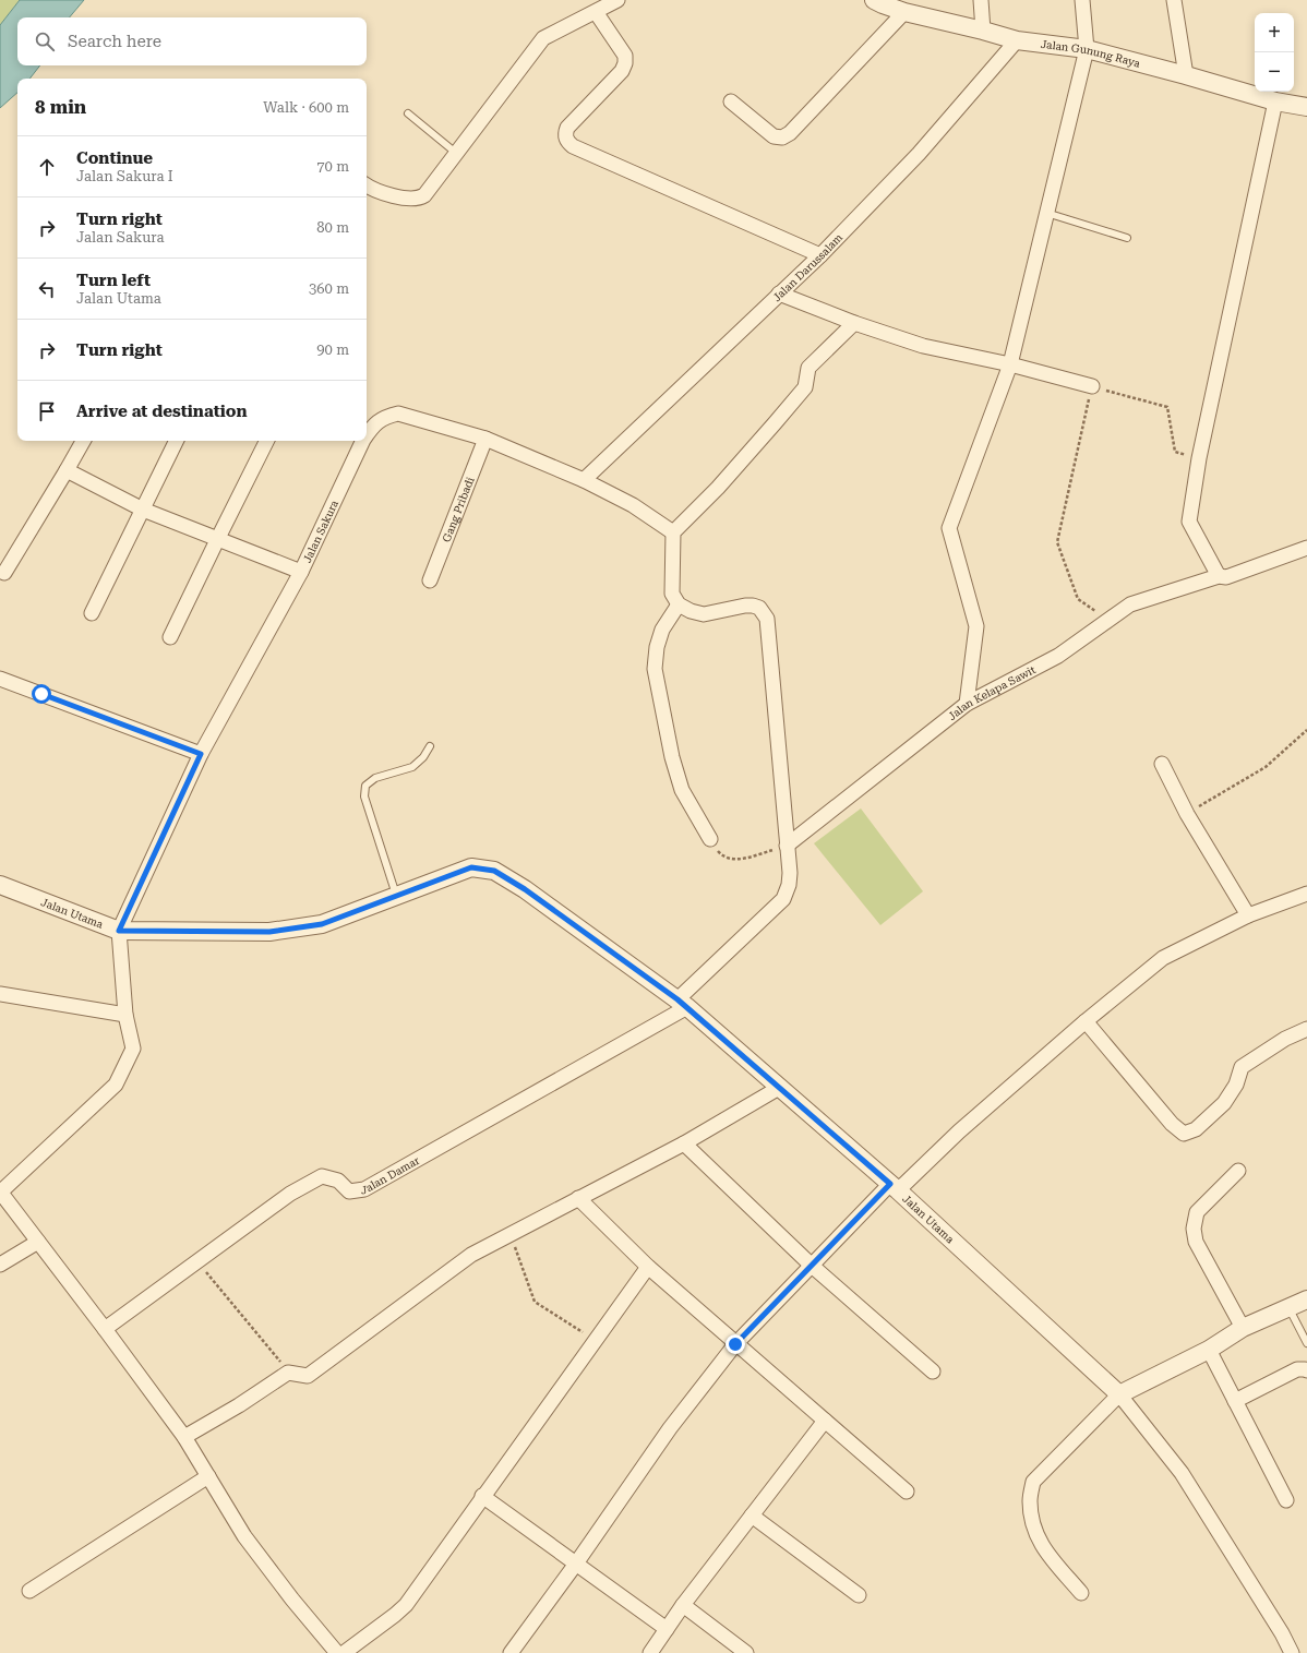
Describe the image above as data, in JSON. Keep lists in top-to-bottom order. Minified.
{"streets":{"street":["Jalan Gunung Raya","Jalan Darussalam","Gang Pribadi","Jalan Sakura","Jalan Kelapa Sawit","Jalan Utama","Jalan Damar"]},"crossings":[["Jalan Gunung Raya","Jalan Darussalam"],["Jalan Darussalam","Jalan Sakura"],["Gang Pribadi","Jalan Sakura"],["Jalan Sakura","Jalan Utama"],["Jalan Utama","Jalan Damar"]],"page":{"map_buttons":["+","−"],"search":"Search here","heading":["8 min","Walk · 600 m"],"list":[["Continue","Jalan Sakura I","70 m"],["Turn right","Jalan Sakura","80 m"],["Turn left","Jalan Utama","360 m"],["Turn right","90 m"],"Arrive at destination"]}}
